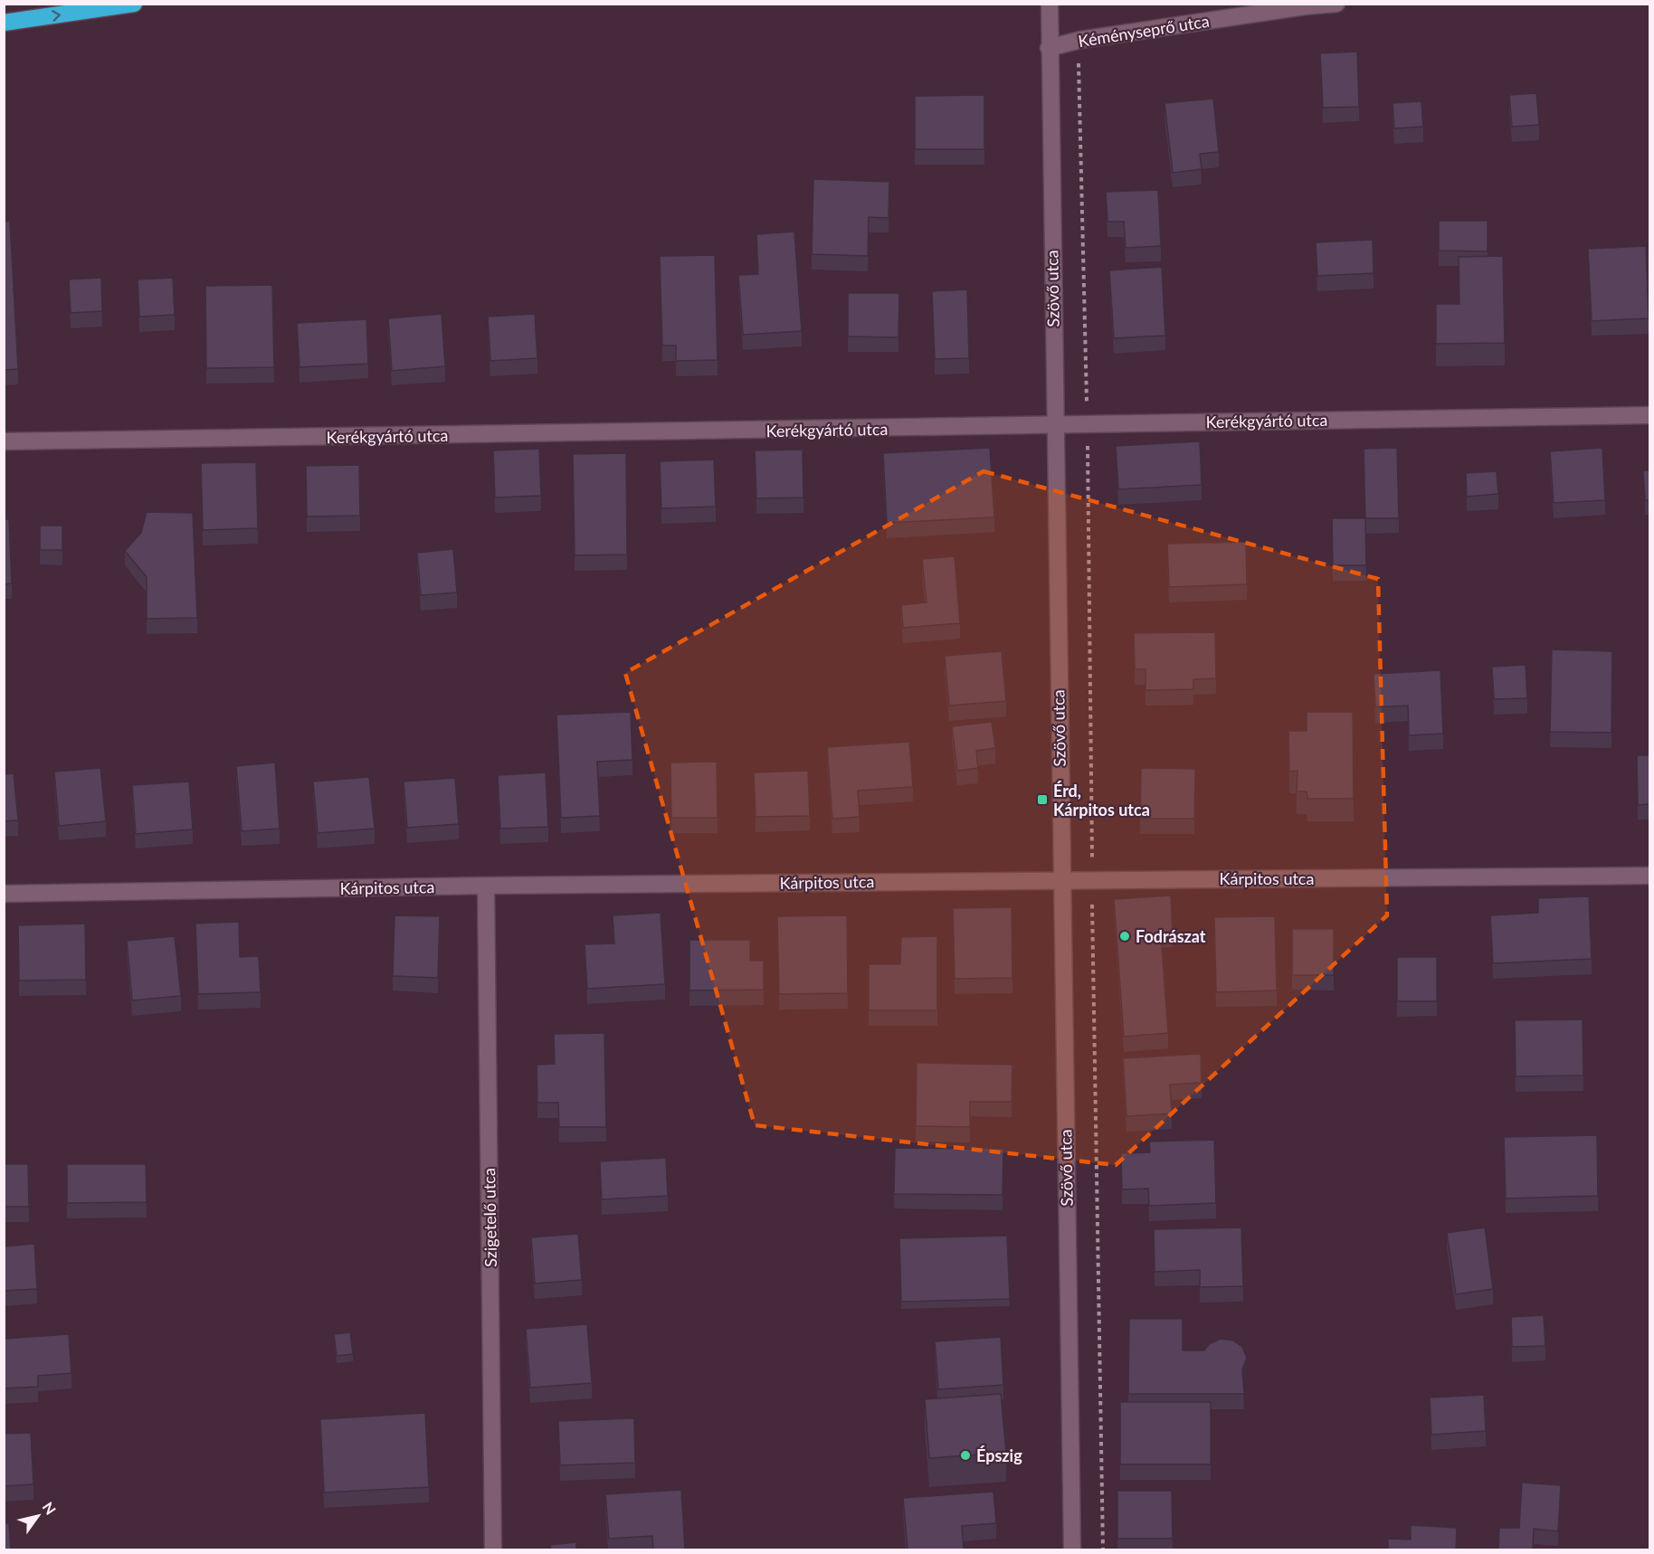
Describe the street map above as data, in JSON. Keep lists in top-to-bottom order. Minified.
{"streets":{"street":["Kéményseprő utca","Szövő utca","Kerékgyártó utca","Kárpitos utca","Szigetelő utca"]},"crossings":[["Kéményseprő utca","Szövő utca"],["Szövő utca","Kerékgyártó utca"],["Szövő utca","Kárpitos utca"],["Kárpitos utca","Szigetelő utca"]],"places":{"transit":["Érd, Kárpitos utca"],"other":["Fodrászat","Épszig"]},"north":"top right"}
